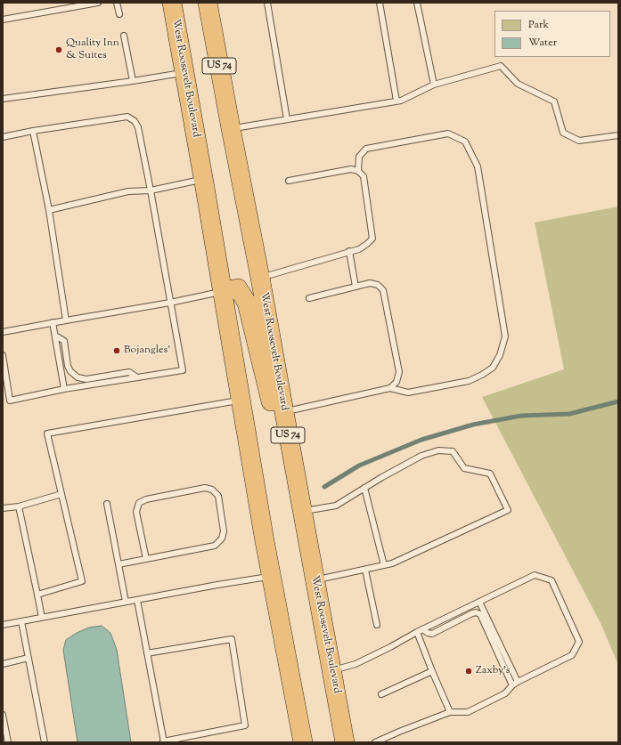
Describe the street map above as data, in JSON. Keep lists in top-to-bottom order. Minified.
{"streets":{"highway":["US 74","West Roosevelt Boulevard"]},"places":["Quality Inn & Suites","Bojangles'","Zaxby's"],"legend":["Park","Water"]}
